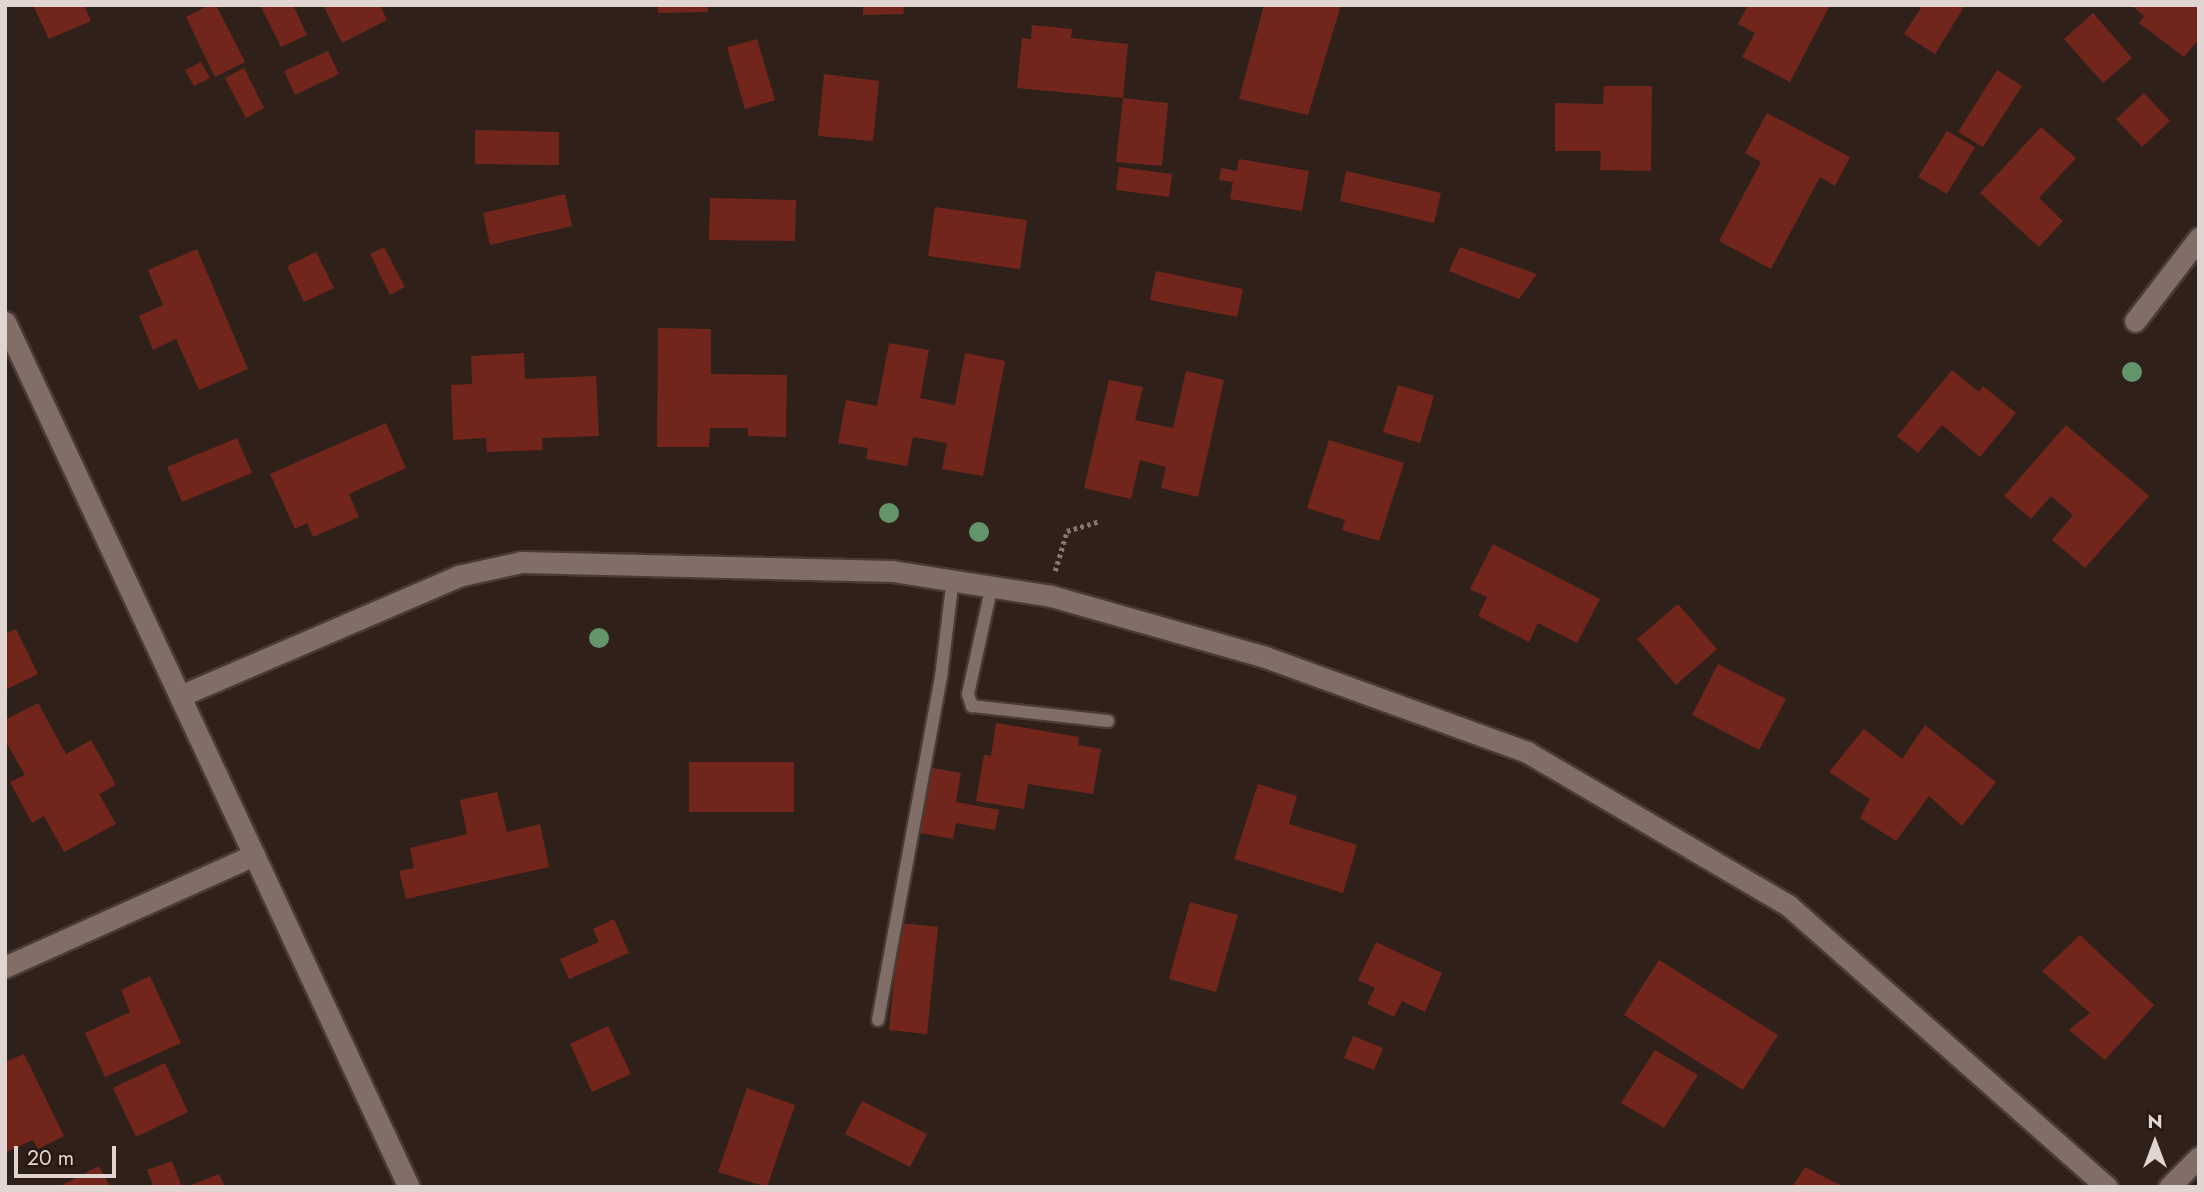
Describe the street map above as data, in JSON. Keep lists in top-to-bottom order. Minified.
{"scale_bar":"20 m","north":"top"}
